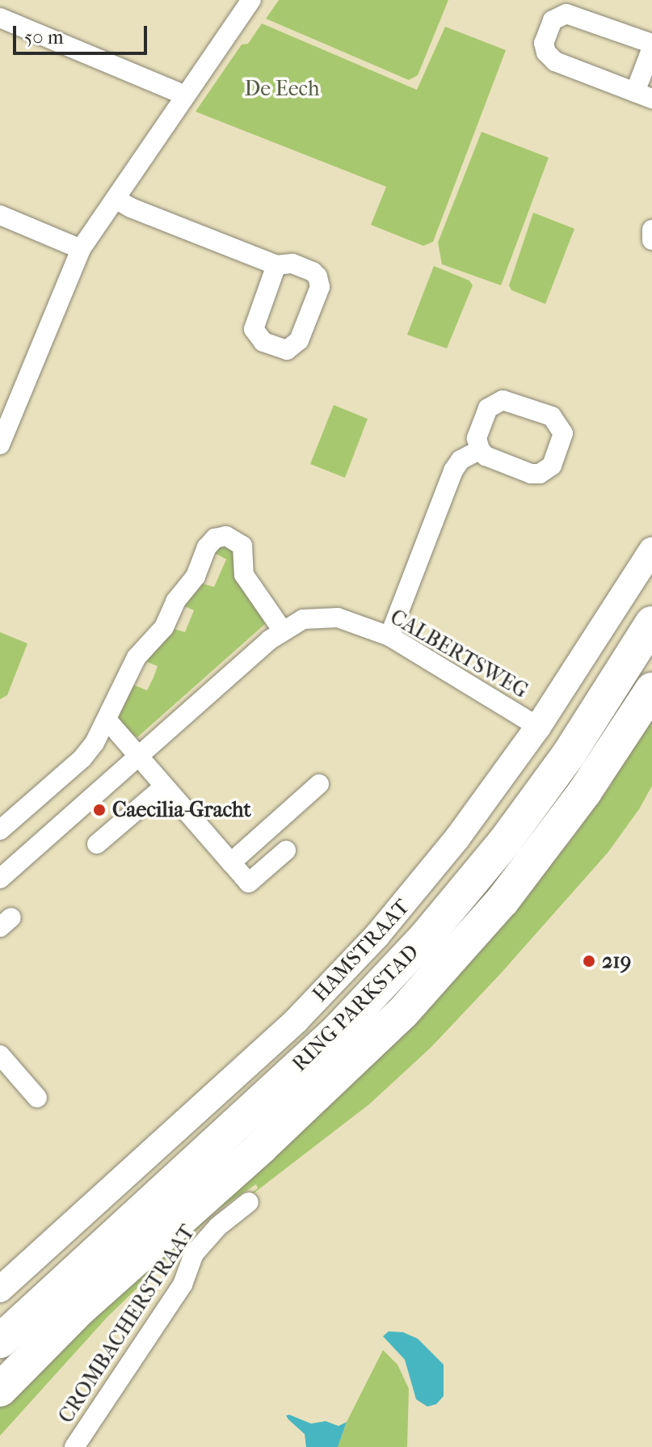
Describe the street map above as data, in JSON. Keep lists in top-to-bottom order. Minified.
{"streets":{"highway":["RING PARKSTAD"],"street":["CALBERTSWEG","HAMSTRAAT","CROMBACHERSTRAAT"]},"crossings":[["CALBERTSWEG","HAMSTRAAT"]],"parks":["De Eech"],"places":["Caecilia-Gracht","219"],"scale_bar":"50 m"}
